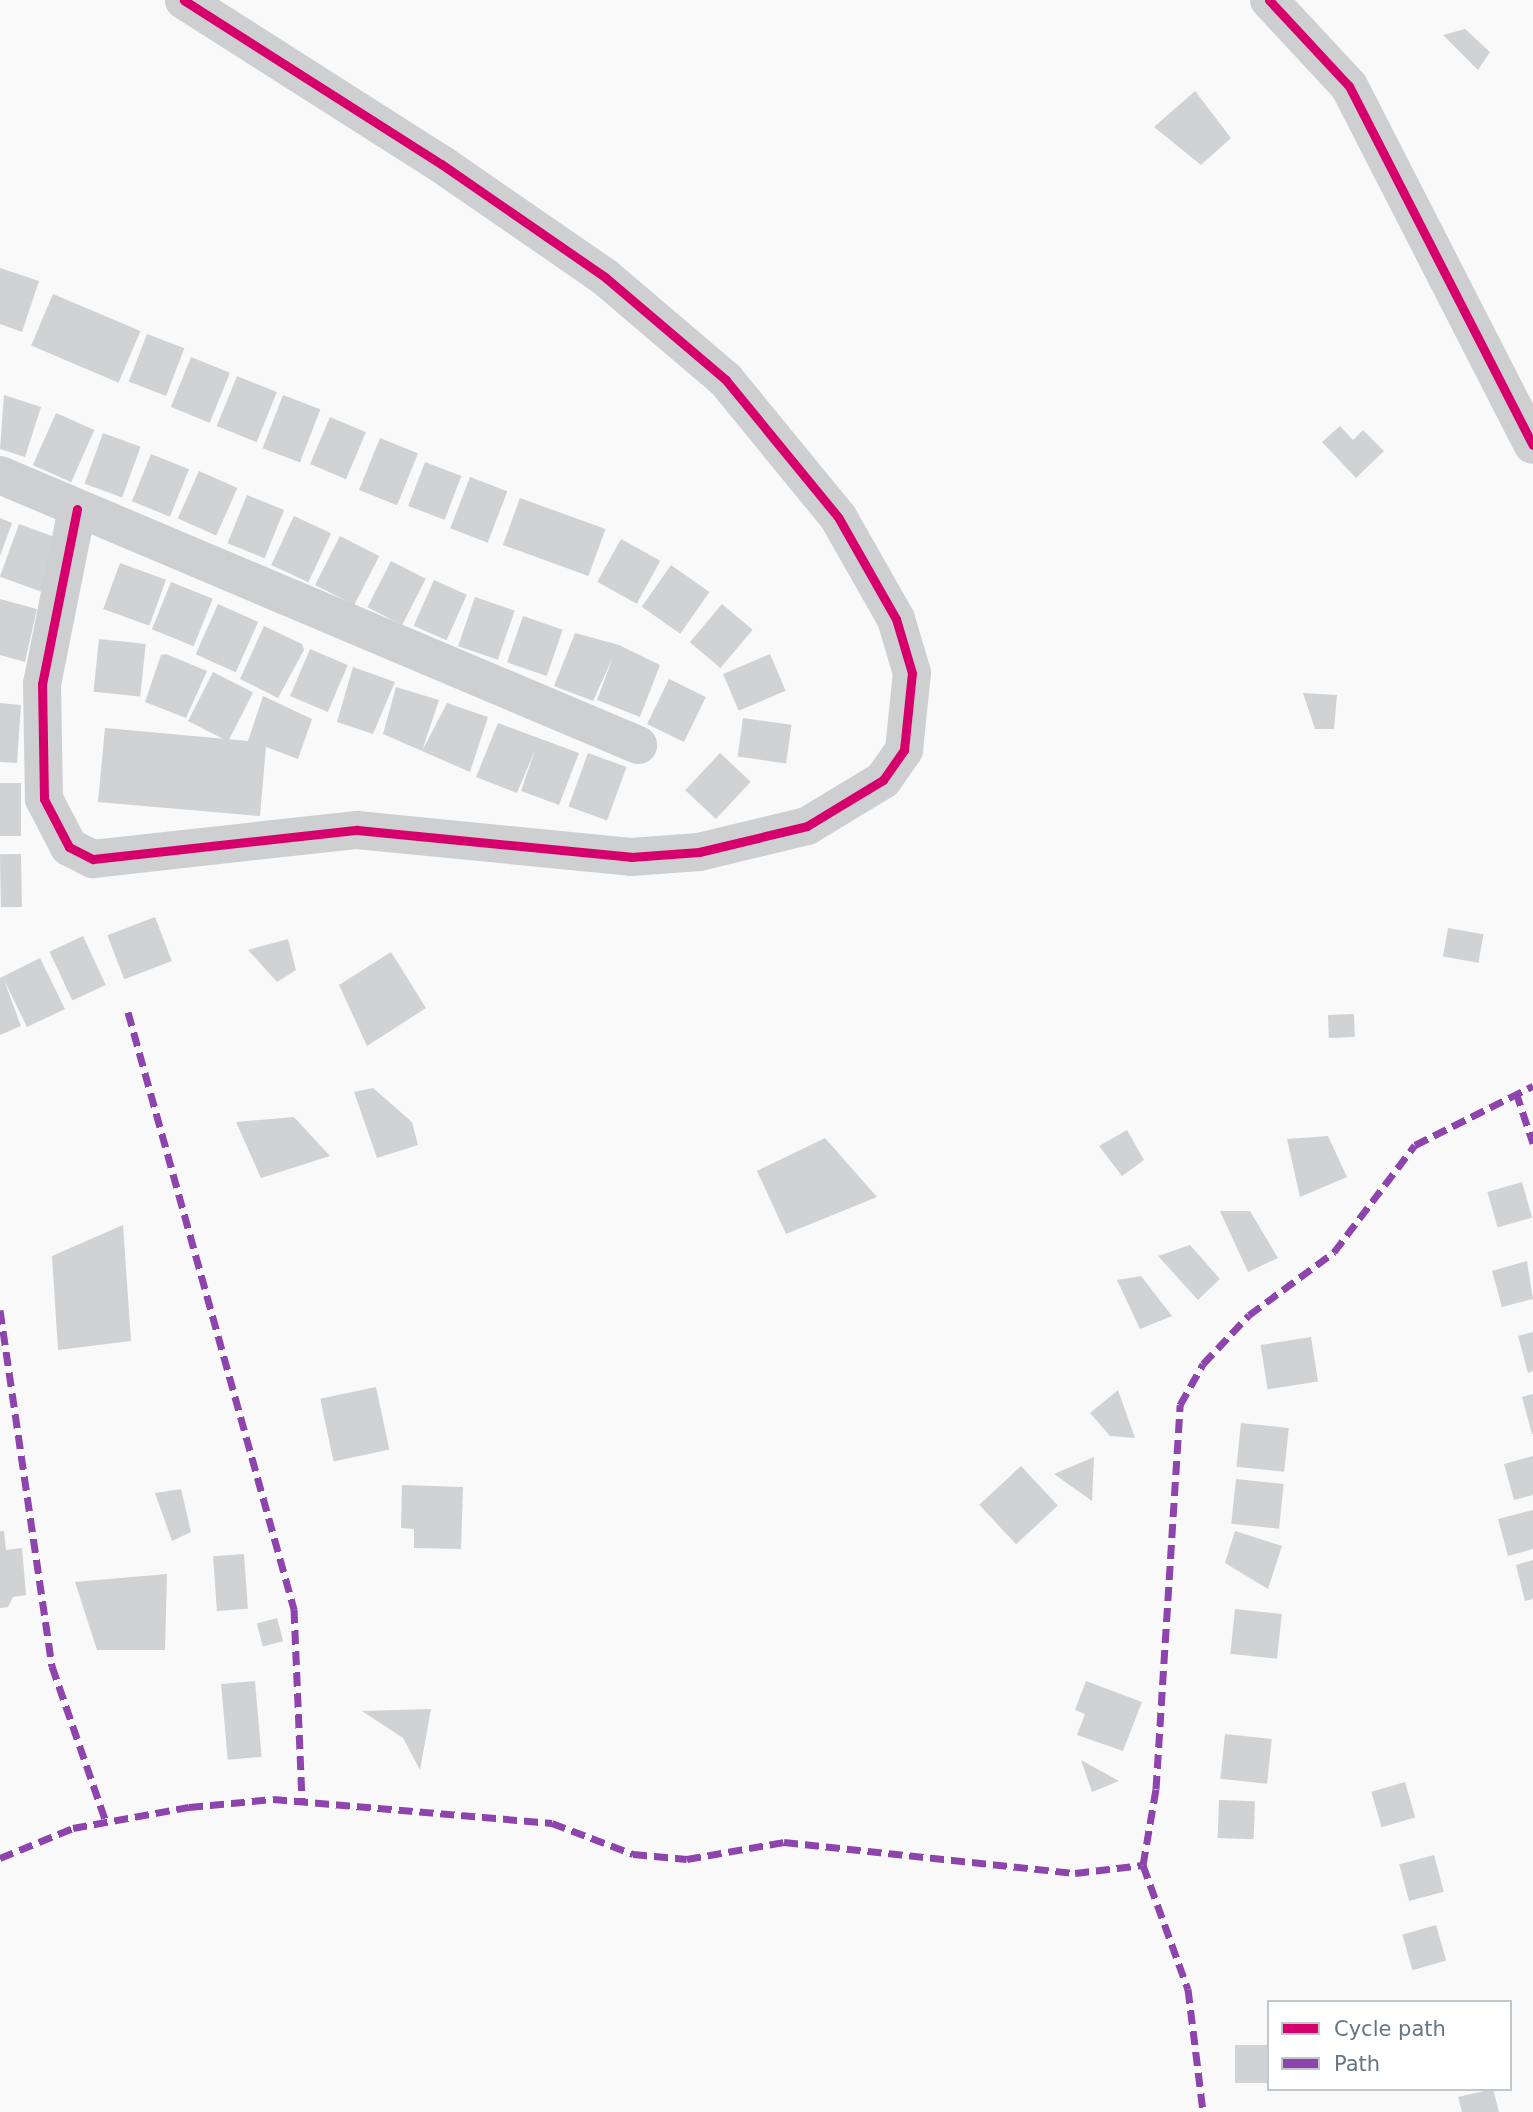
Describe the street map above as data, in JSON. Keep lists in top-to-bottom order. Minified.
{"legend":["Cycle path","Path"]}
